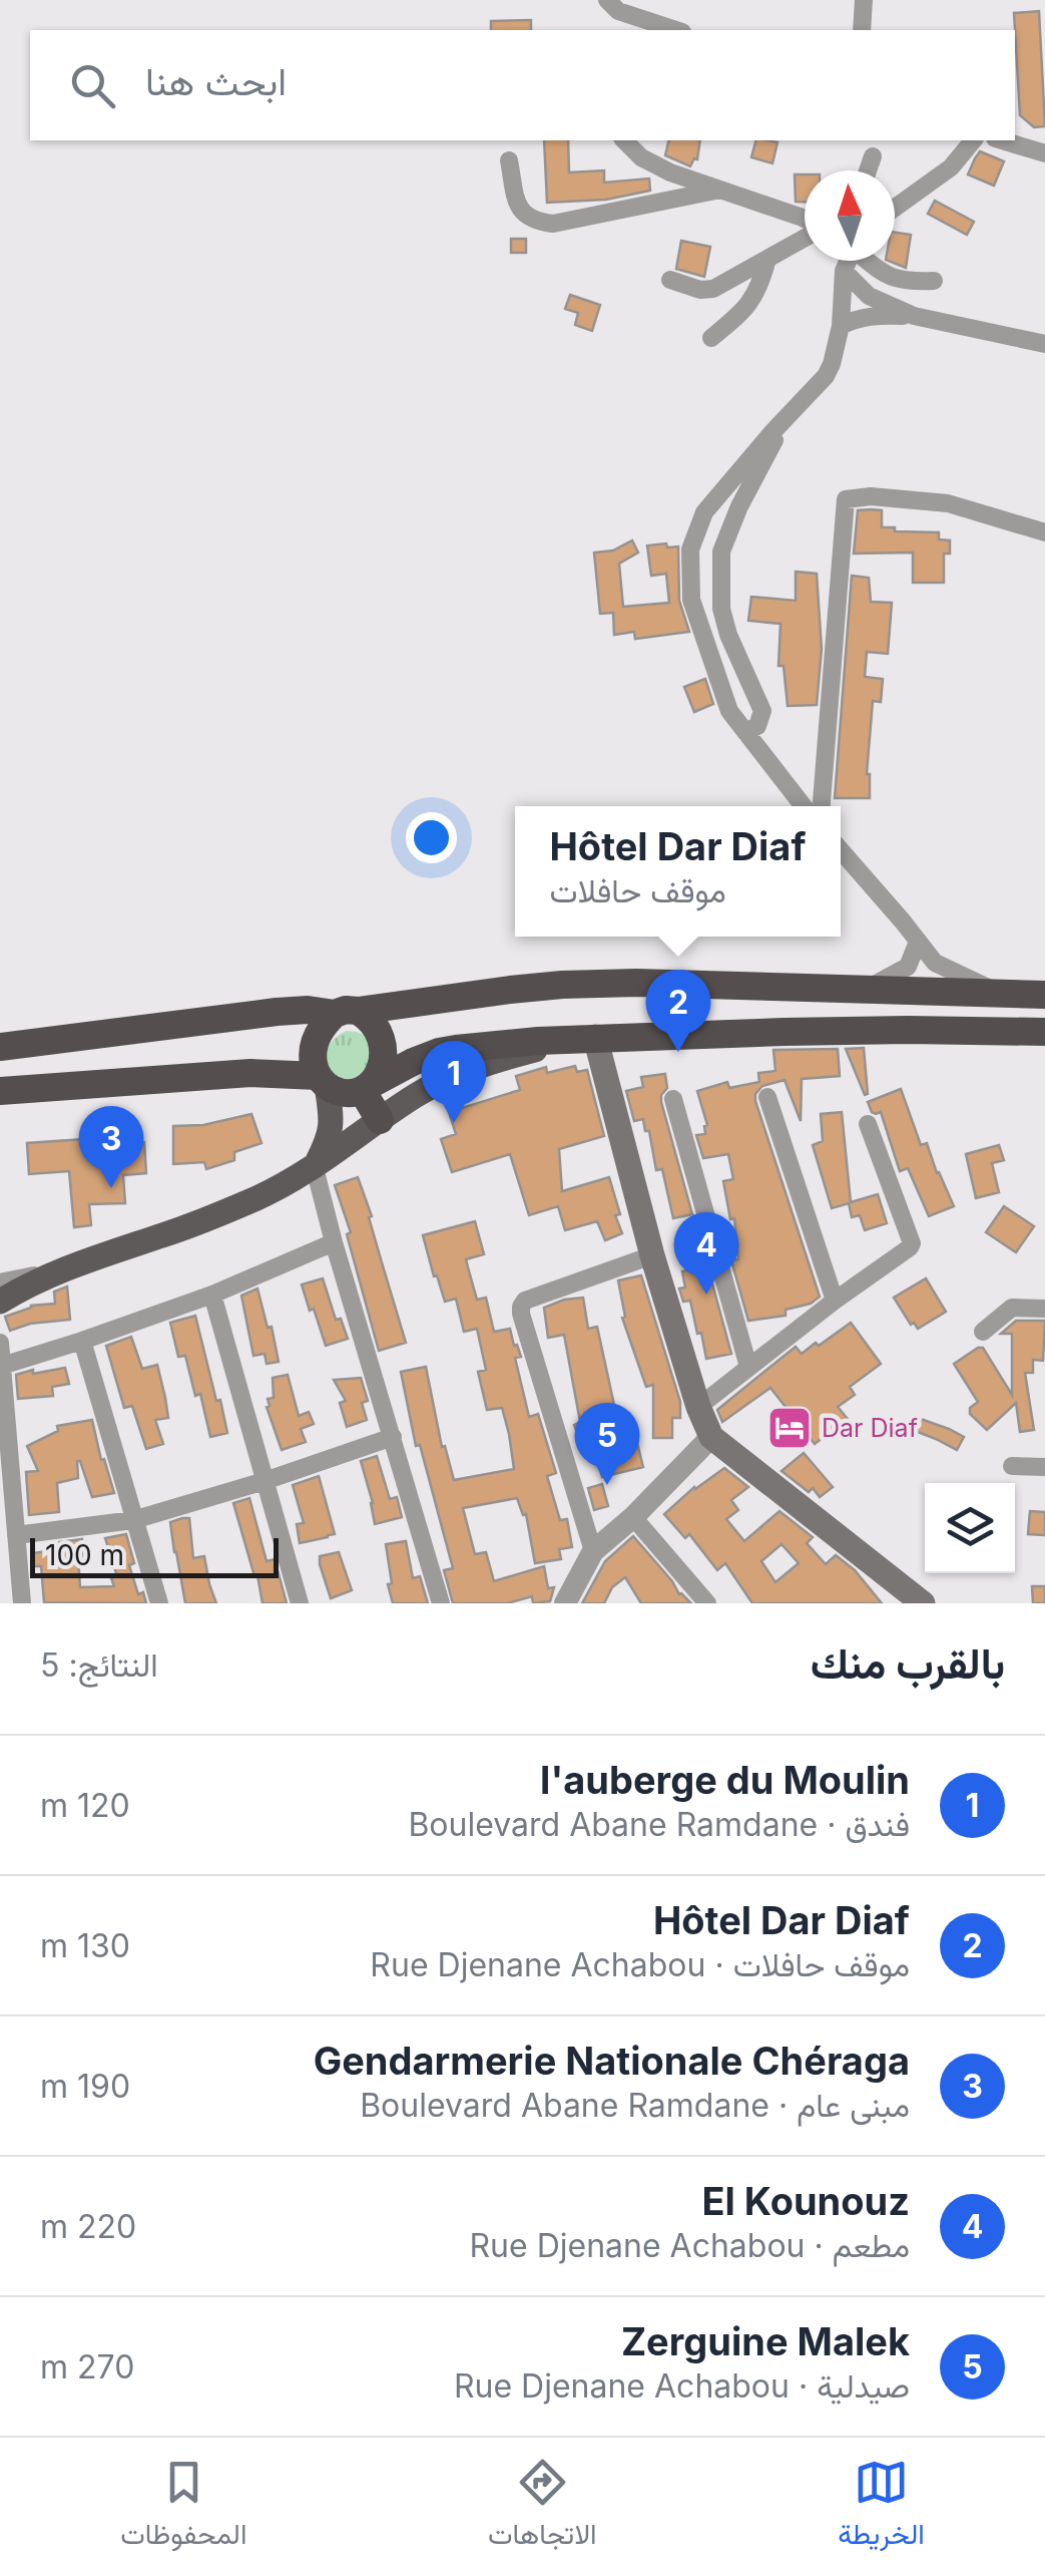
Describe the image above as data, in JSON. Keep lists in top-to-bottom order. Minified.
{"places":{"hotel":["Dar Diaf"]},"scale_bar":"100 m","north":"top","page":{"search":"ابحث هنا","popup":["Hôtel Dar Diaf","موقف حافلات"],"pins":["2","1","3","4","5"],"scale":"100 m","heading":["بالقرب منك","النتائج: 5"],"list":[{"mark":"1","name":"l'auberge du Moulin","note":"فندق · Boulevard Abane Ramdane","value":"120 m"},{"mark":"2","name":"Hôtel Dar Diaf","note":"موقف حافلات · Rue Djenane Achabou","value":"130 m"},{"mark":"3","name":"Gendarmerie Nationale Chéraga","note":"مبنى عام · Boulevard Abane Ramdane","value":"190 m"},{"mark":"4","name":"El Kounouz","note":"مطعم · Rue Djenane Achabou","value":"220 m"},{"mark":"5","name":"Zerguine Malek","note":"صيدلية · Rue Djenane Achabou","value":"270 m"}],"nav":["الخريطة","الاتجاهات","المحفوظات"]}}
